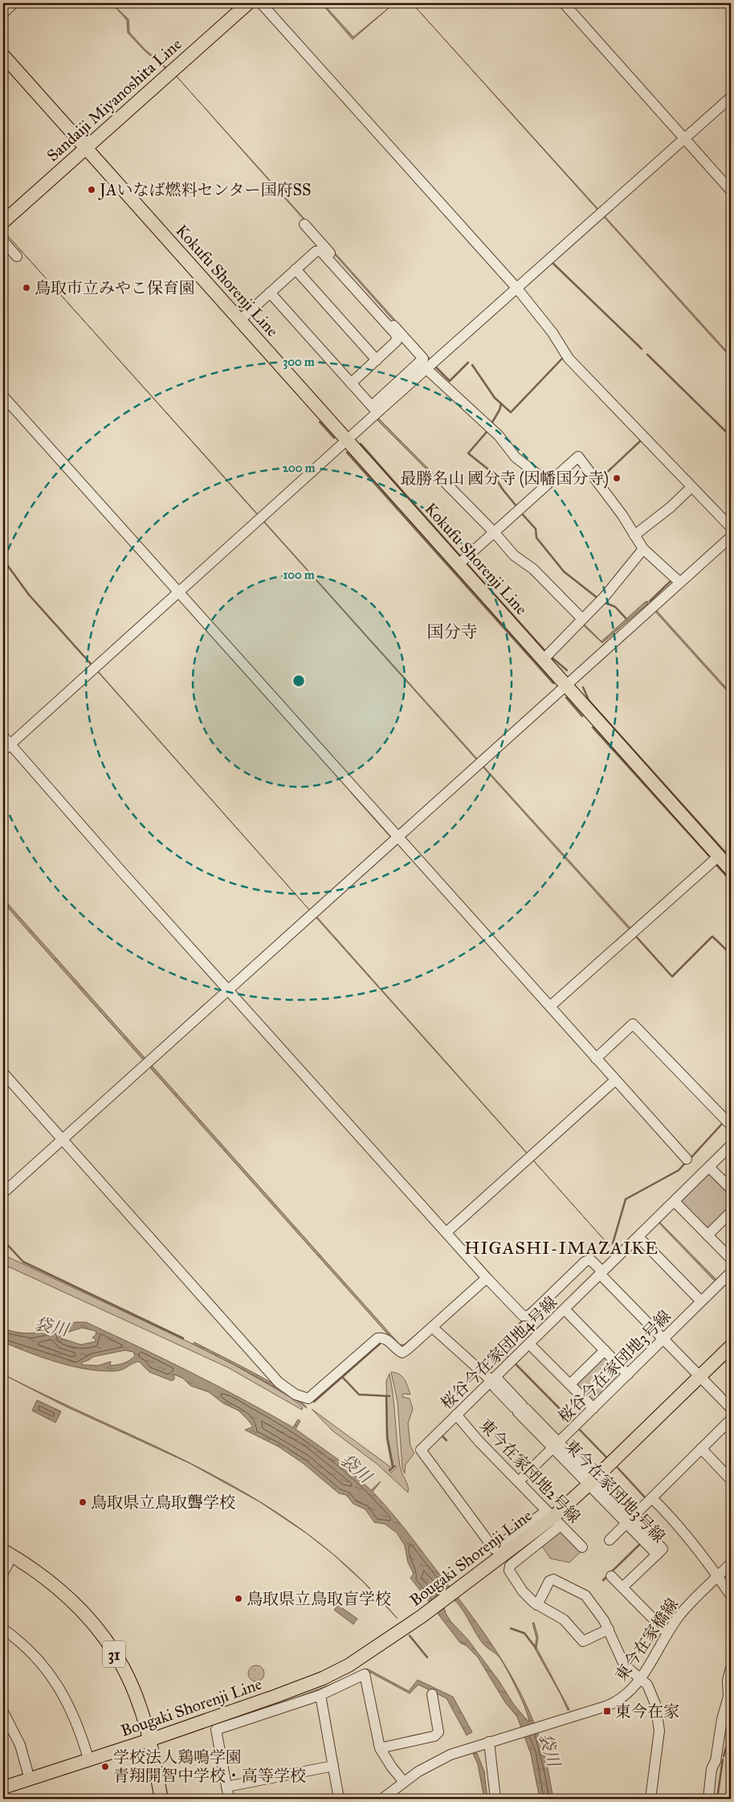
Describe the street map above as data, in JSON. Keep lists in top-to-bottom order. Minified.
{"streets":{"main road":["Sandaiji Miyanoshita Line","Kokufu Shorenji Line","Bougaki Shorenji Line","31"],"street":["桜谷今在家団地4号線","桜谷今在家団地3号線","東今在家団地2号線","東今在家団地3号線","東今在家橋線"]},"crossings":[["Sandaiji Miyanoshita Line","Kokufu Shorenji Line"],["桜谷今在家団地4号線","東今在家団地2号線"],["桜谷今在家団地4号線","東今在家団地3号線"],["桜谷今在家団地4号線","Bougaki Shorenji Line"],["桜谷今在家団地3号線","東今在家団地2号線"],["桜谷今在家団地3号線","東今在家団地3号線"],["東今在家団地2号線","Bougaki Shorenji Line"],["東今在家団地3号線","Bougaki Shorenji Line"],["Bougaki Shorenji Line","31"]],"districts":["国分寺","HIGASHI-IMAZAIKE"],"water":["袋川"],"places":{"other":["JAいなば燃料センター国府SS","鳥取市立みやこ保育園","最勝名山 國分寺 (因幡国分寺)","鳥取県立鳥取聾学校","鳥取県立鳥取盲学校","学校法人鶏鳴学園 青翔開智中学校・高等学校"],"transit":["東今在家"]},"rings":["300 m","200 m","100 m"]}
